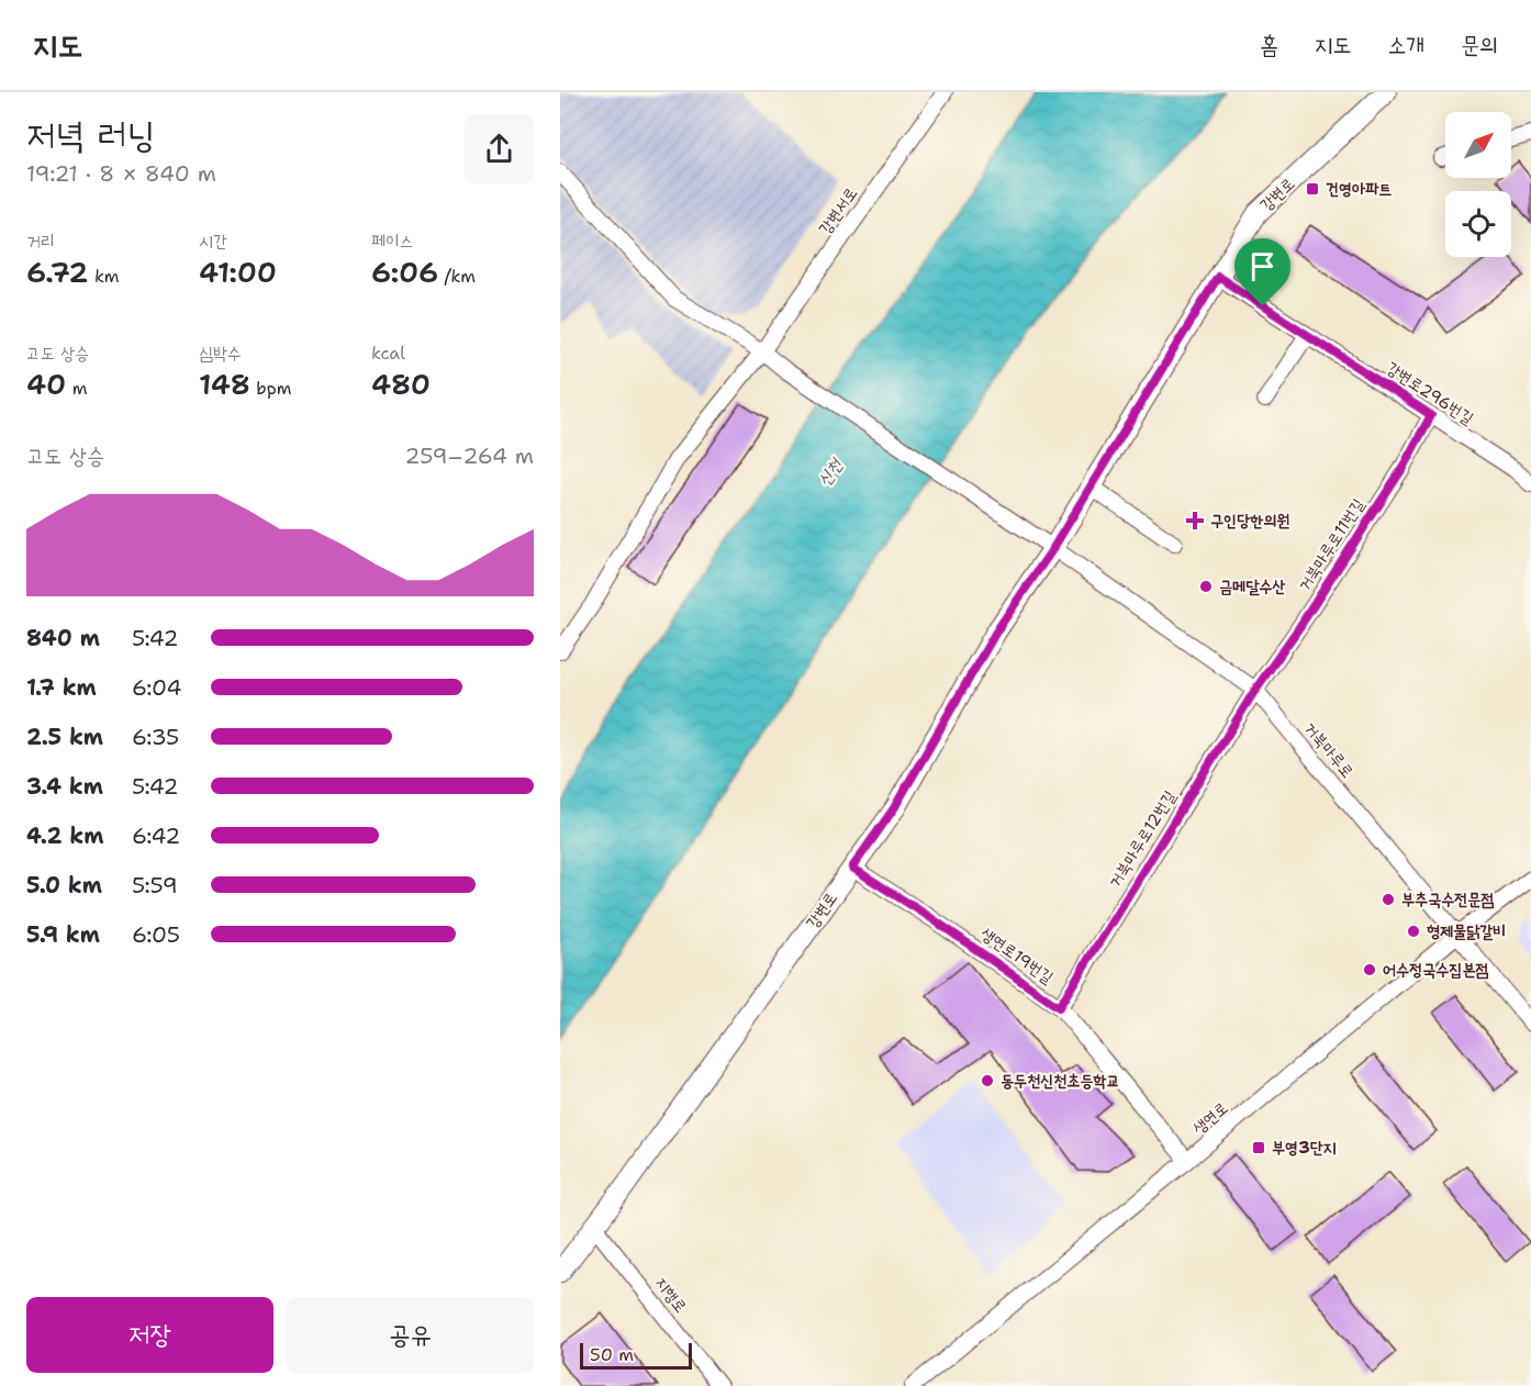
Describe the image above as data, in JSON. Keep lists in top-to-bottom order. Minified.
{"streets":{"main road":["강변로"],"street":["강변서로","강변로296번길","거북마루로11번길","거북마루로","거북마루로12번길","생연로19번길","생연로","지행로"]},"crossings":[["강변로","강변로296번길"],["강변로","거북마루로"],["강변로","생연로19번길"],["강변로","지행로"],["강변서로","거북마루로"],["강변로296번길","거북마루로11번길"],["거북마루로11번길","거북마루로"],["거북마루로11번길","거북마루로12번길"],["거북마루로","거북마루로12번길"],["거북마루로","생연로"],["거북마루로12번길","생연로19번길"],["생연로19번길","생연로"]],"water":["신천"],"places":{"transit":["건영아파트","부영3단지"],"health":["구인당한의원"],"other":["금메달수산","부추국수전문점","형제물닭갈비","어수정국수집본점","동두천신천초등학교"]},"scale_bar":"50 m","north":"top right","page":{"header":"지도","nav":["홈","지도","소개","문의"],"heading":["저녁 러닝","19:21 · 8 × 840 m"],"stats":[["거리","6.72 km"],["시간","41:00"],["페이스","6:06 /km"],["고도 상승","40 m"],["심박수","148 bpm"],["kcal","480"]],"chart":["고도 상승","259–264 m"],"list":[{"name":"840 m","note":"5:42"},{"name":"1.7 km","note":"6:04"},{"name":"2.5 km","note":"6:35"},{"name":"3.4 km","note":"5:42"},{"name":"4.2 km","note":"6:42"},{"name":"5.0 km","note":"5:59"},{"name":"5.9 km","note":"6:05"}],"buttons":["저장","공유"],"scale":"50 m"}}
